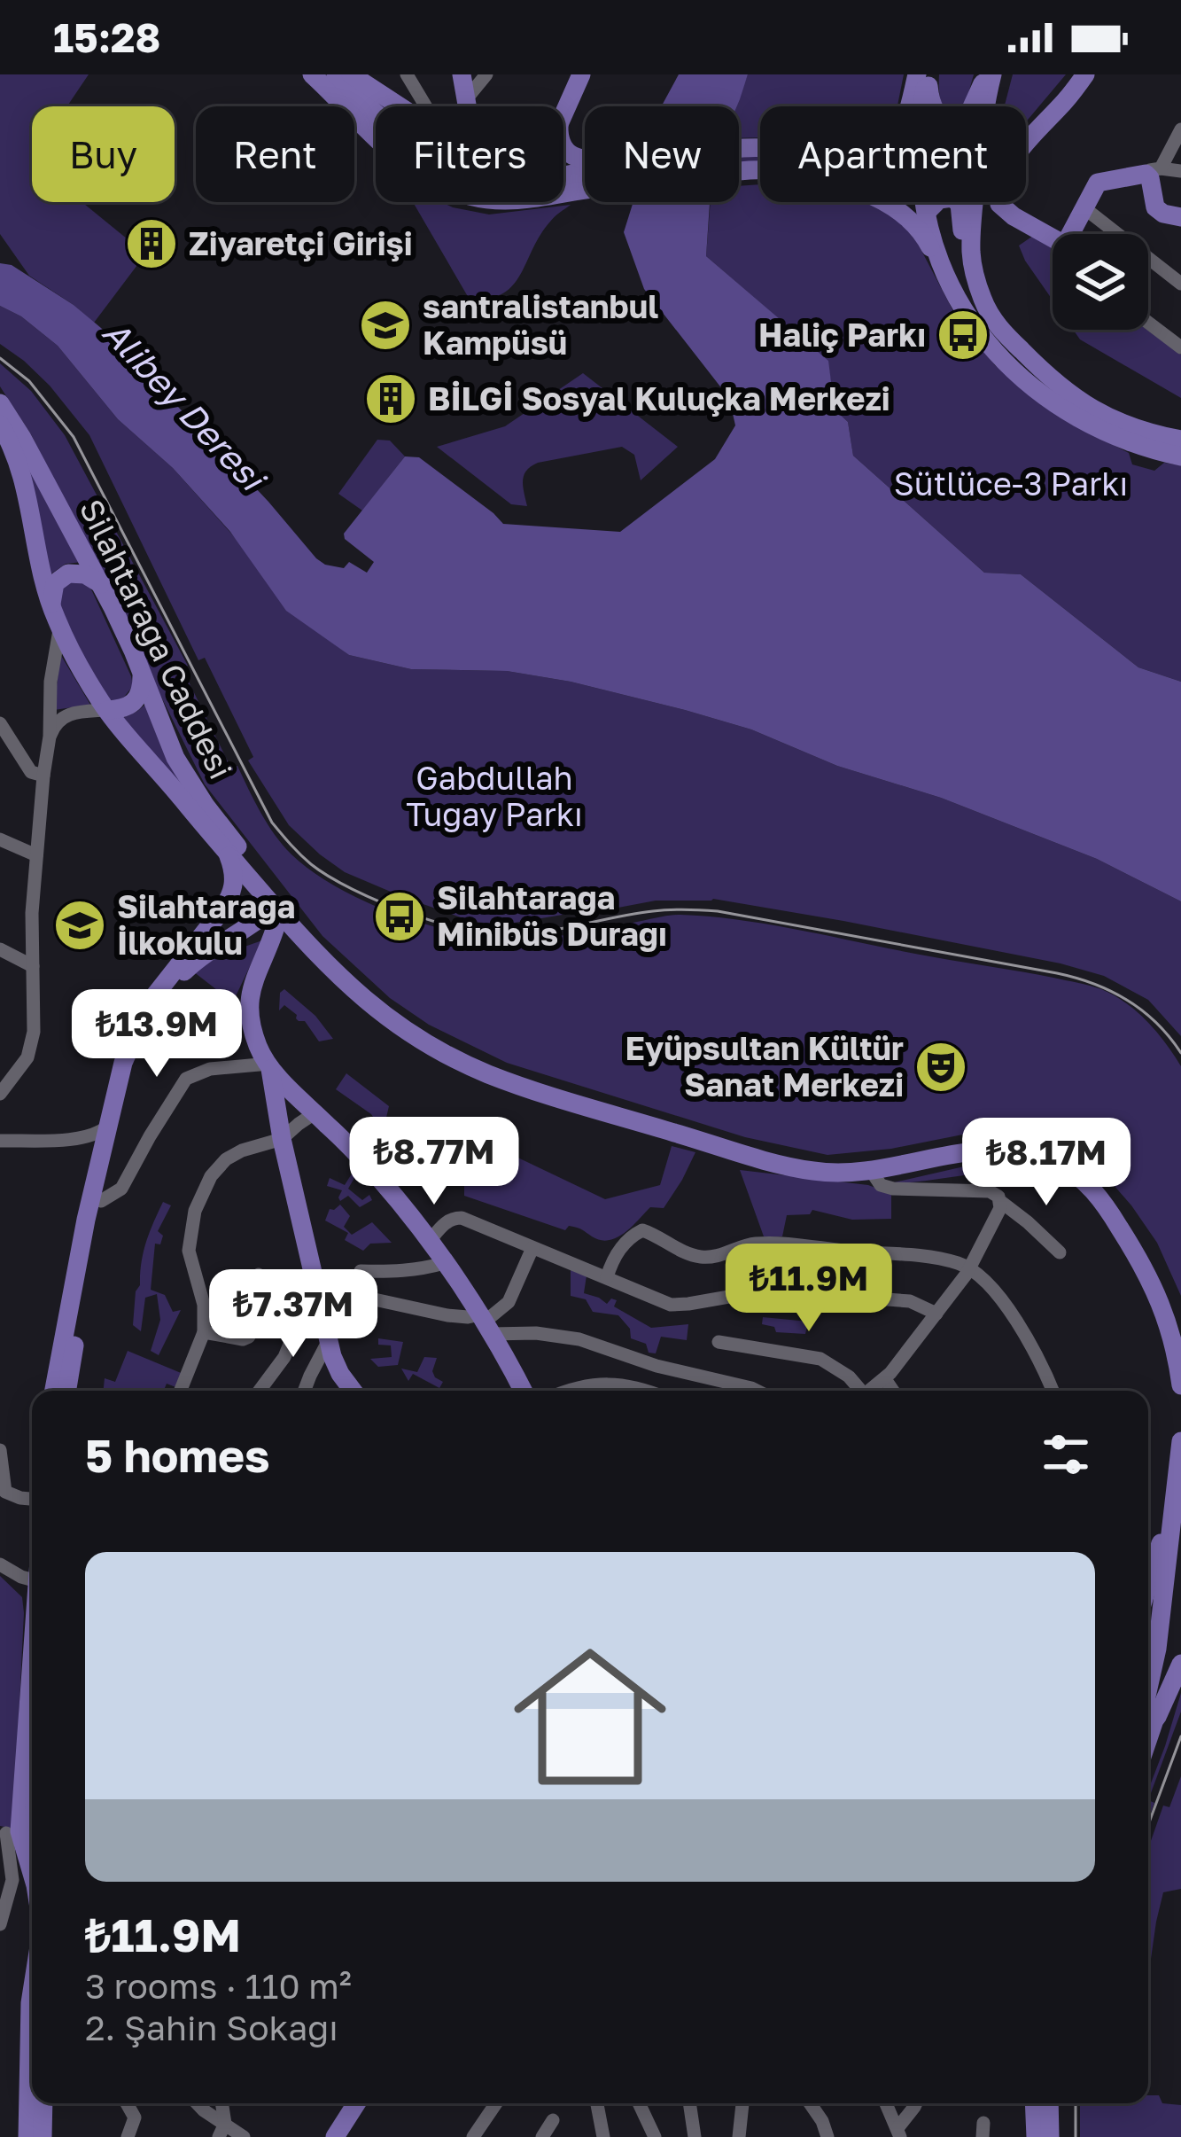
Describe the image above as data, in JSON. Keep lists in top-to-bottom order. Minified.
{"streets":{"main road":["Silahtarağa Caddesi"]},"water":["Alibey Deresi"],"parks":["Sütlüce-3 Parkı","Gabdullah Tugay Parkı"],"places":{"building":["Ziyaretçi Girişi","BİLGİ Sosyal Kuluçka Merkezi"],"school or university":["santralistanbul Kampüsü","Silahtarağa İlkokulu"],"bus stop":["Haliç Parkı","Silahtarağa Minibüs Durağı"],"theatre":["Eyüpsultan Kültür Sanat Merkezi"]},"page":{"status":"15:28","chip":["Buy","Rent","Filters","New","Apartment"],"price":["₺13.9M","₺8.77M","₺8.17M","₺11.9M","₺7.37M"],"heading":"5 homes","list":[{"name":"₺11.9M","note":"3 rooms · 110 m² · 2. Şahin Sokağı"}]}}
